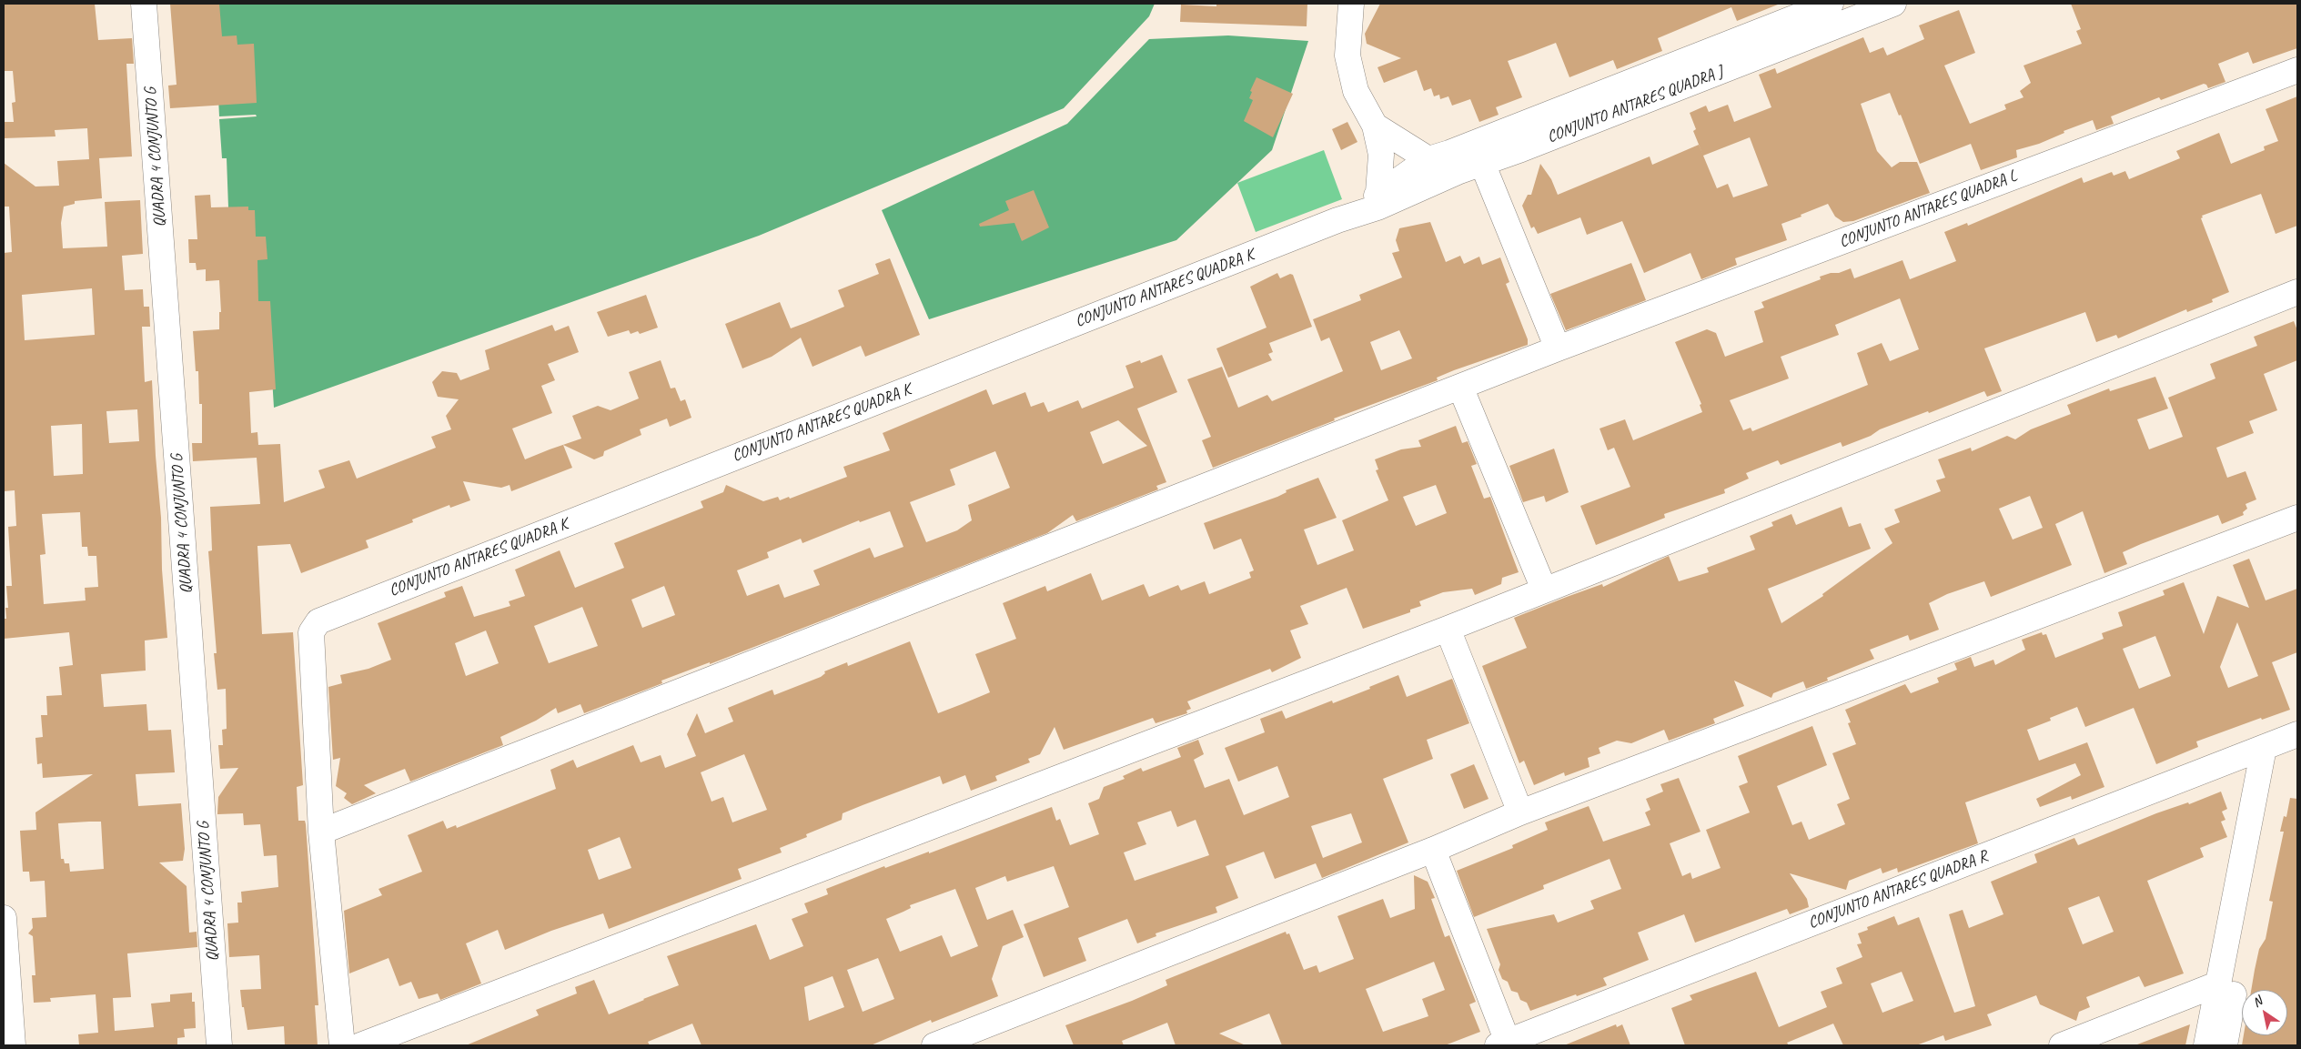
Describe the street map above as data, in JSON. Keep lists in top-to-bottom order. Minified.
{"streets":{"street":["CONJUNTO ANTARES QUADRA J","QUADRA 4 CONJUNTO G","CONJUNTO ANTARES QUADRA L","CONJUNTO ANTARES QUADRA K","CONJUNTO ANTARES QUADRA R"]},"crossings":[["CONJUNTO ANTARES QUADRA J","CONJUNTO ANTARES QUADRA K"],["CONJUNTO ANTARES QUADRA L","CONJUNTO ANTARES QUADRA K"]],"north":"top left"}
